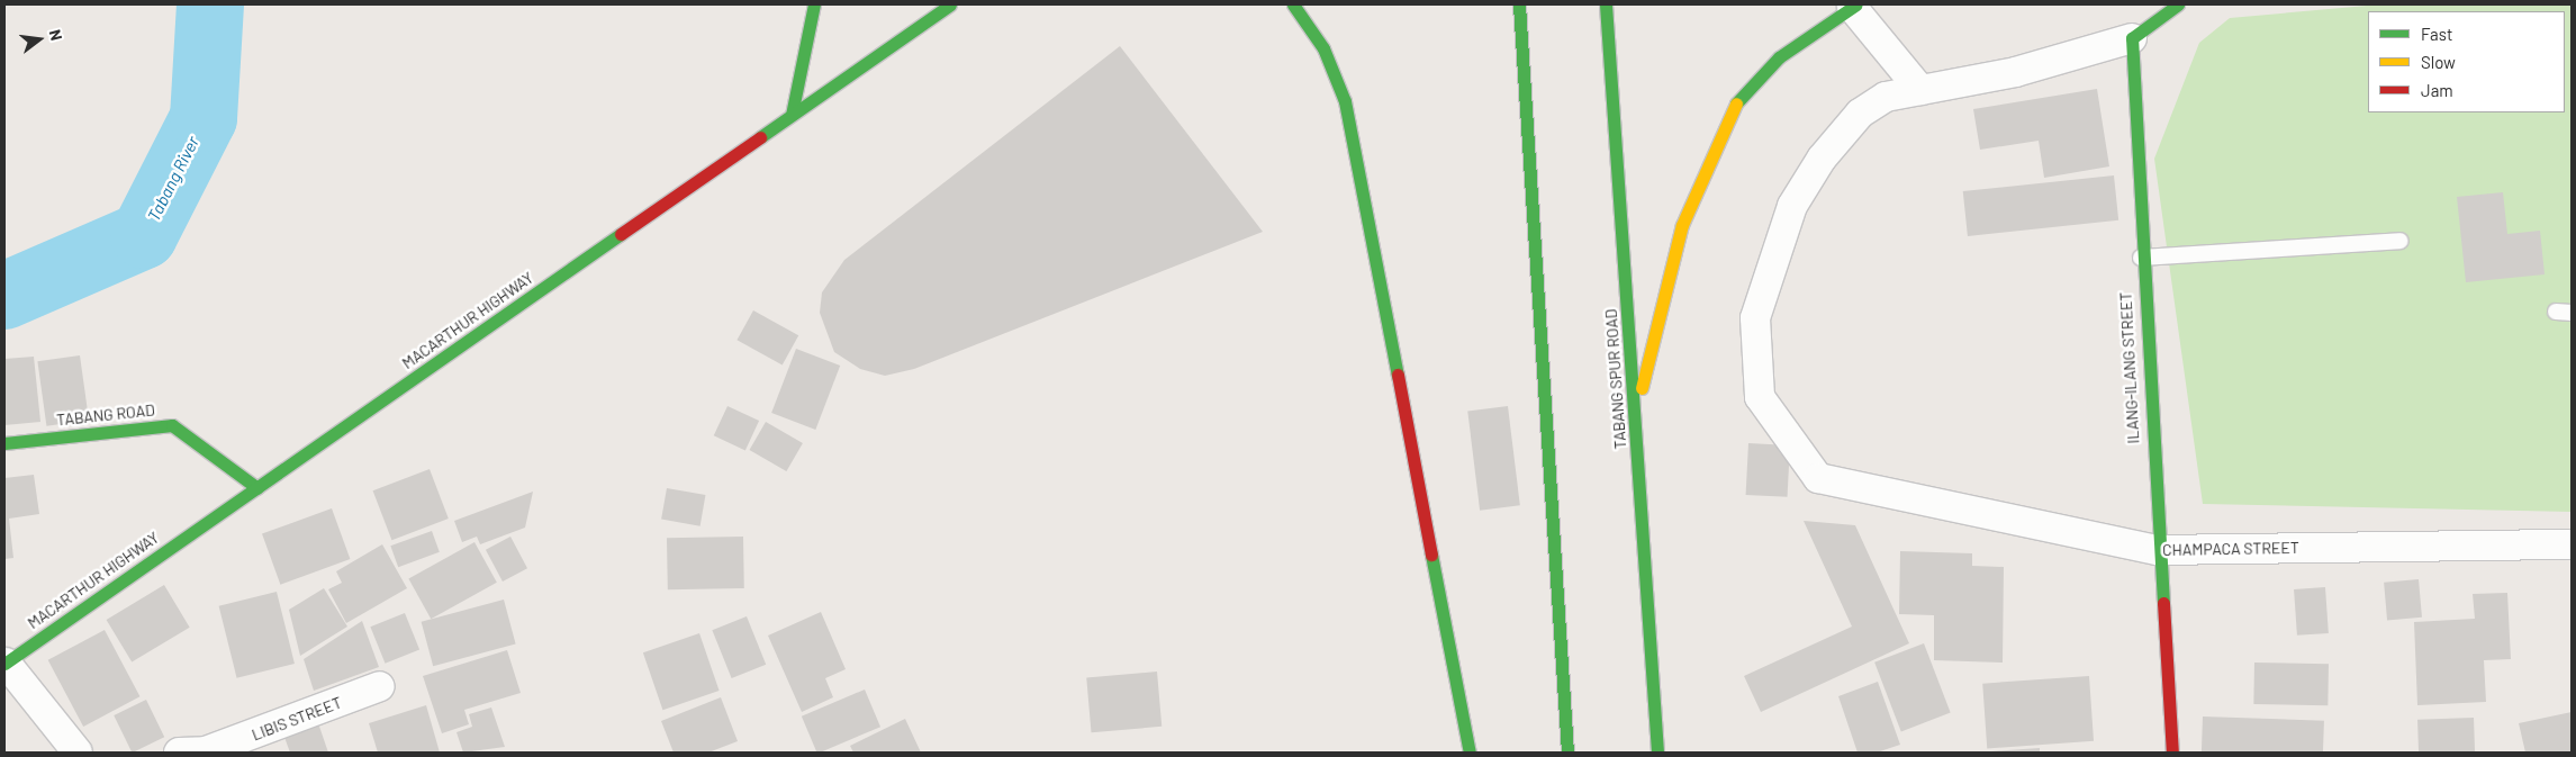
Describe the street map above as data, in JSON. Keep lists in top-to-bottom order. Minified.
{"streets":{"main road":["MACARTHUR HIGHWAY","ILANG-ILANG STREET","TABANG SPUR ROAD","TABANG ROAD"],"street":["CHAMPACA STREET","LIBIS STREET"]},"crossings":[["MACARTHUR HIGHWAY","TABANG ROAD"],["ILANG-ILANG STREET","CHAMPACA STREET"]],"water":["Tabang River"],"legend":["Fast","Slow","Jam"],"north":"right"}
